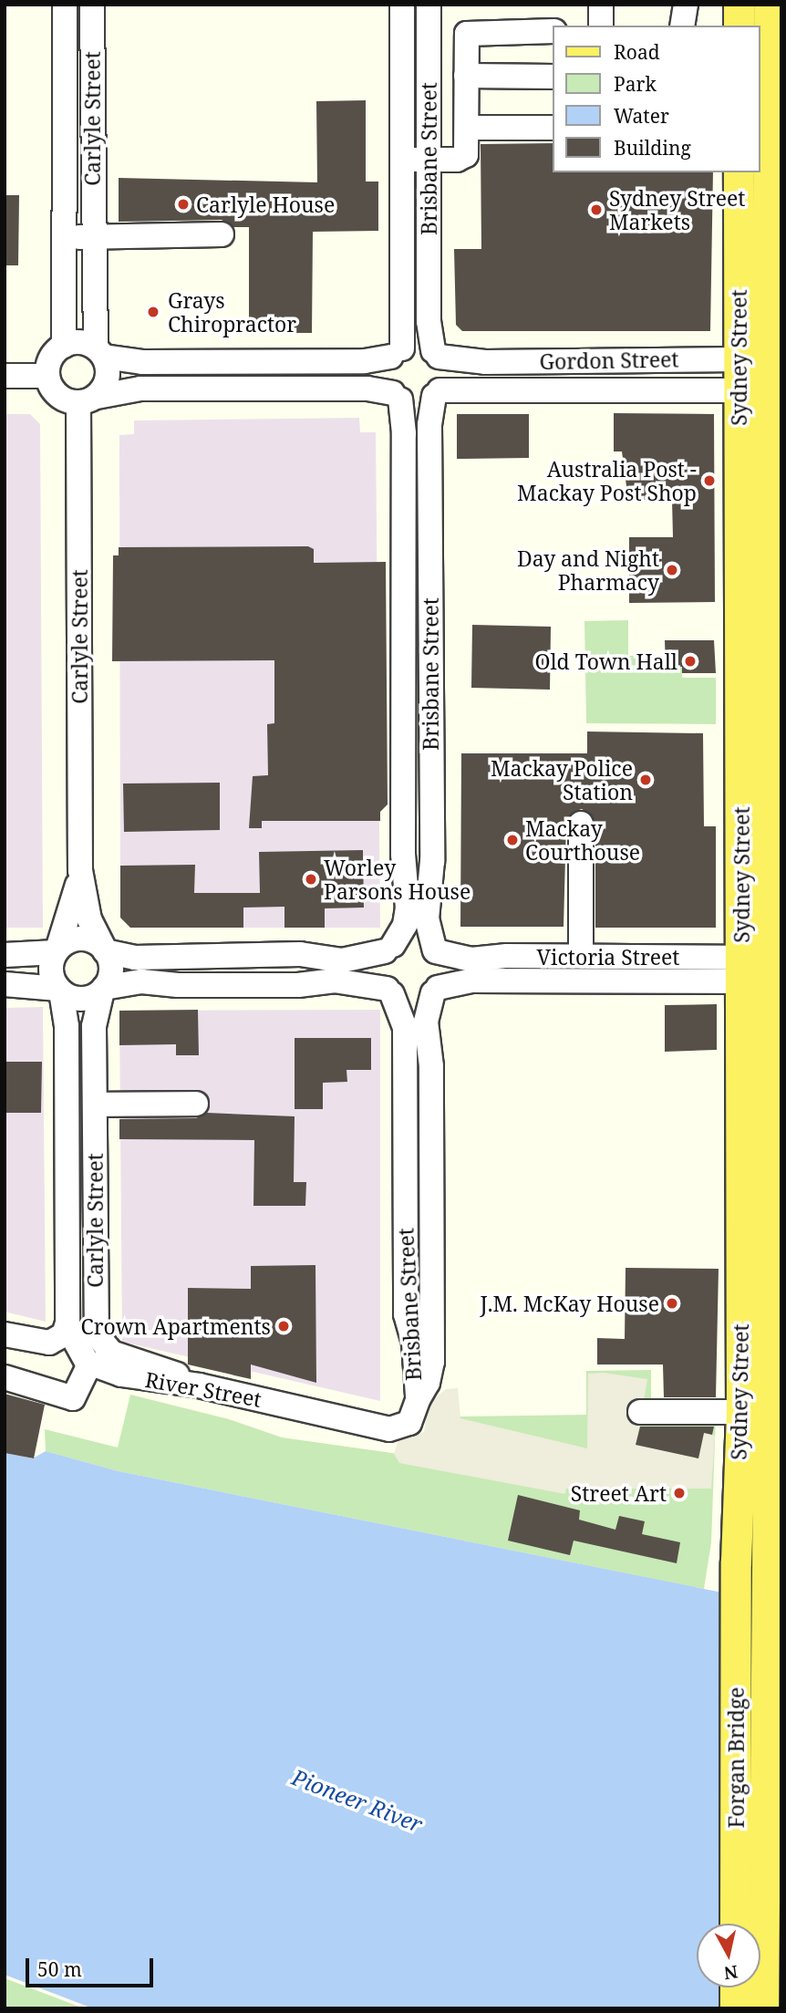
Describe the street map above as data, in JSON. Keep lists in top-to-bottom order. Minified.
{"streets":{"main road":["Sydney Street","Gordon Street","Forgan Bridge"],"street":["Carlyle Street","Brisbane Street","Victoria Street","River Street"]},"crossings":[["Carlyle Street","River Street"],["Brisbane Street","Gordon Street"],["Brisbane Street","Victoria Street"],["Brisbane Street","River Street"],["Sydney Street","Gordon Street"],["Sydney Street","Victoria Street"],["Sydney Street","Forgan Bridge"]],"water":["Pioneer River"],"places":["Carlyle House","Sydney Street Markets","Grays Chiropractor","Australia Post - Mackay Post Shop","Day and Night Pharmacy","Old Town Hall","Mackay Police Station","Mackay Courthouse","Worley Parsons House","J.M. McKay House","Crown Apartments","Street Art"],"legend":["Road","Park","Water","Building"],"scale_bar":"50 m","north":"bottom"}
